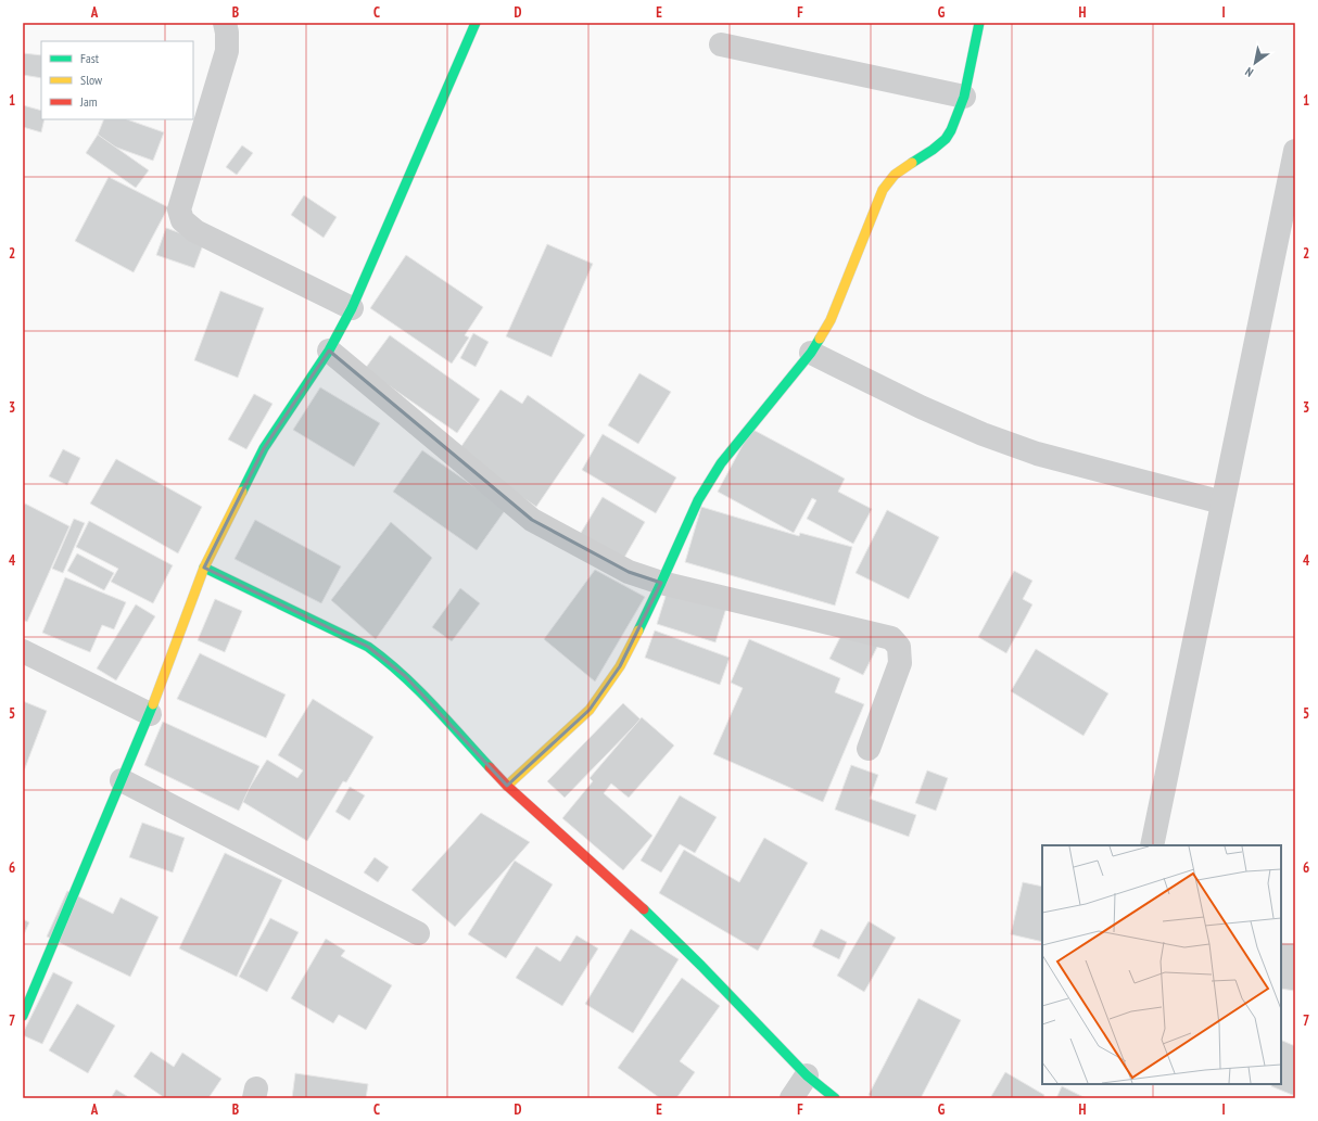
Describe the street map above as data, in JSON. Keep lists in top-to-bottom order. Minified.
{"legend":["Fast","Slow","Jam"],"north":"bottom left","grid":{"columns":["A","B","C","D","E","F","G","H","I"],"rows":["1","2","3","4","5","6","7"]}}
